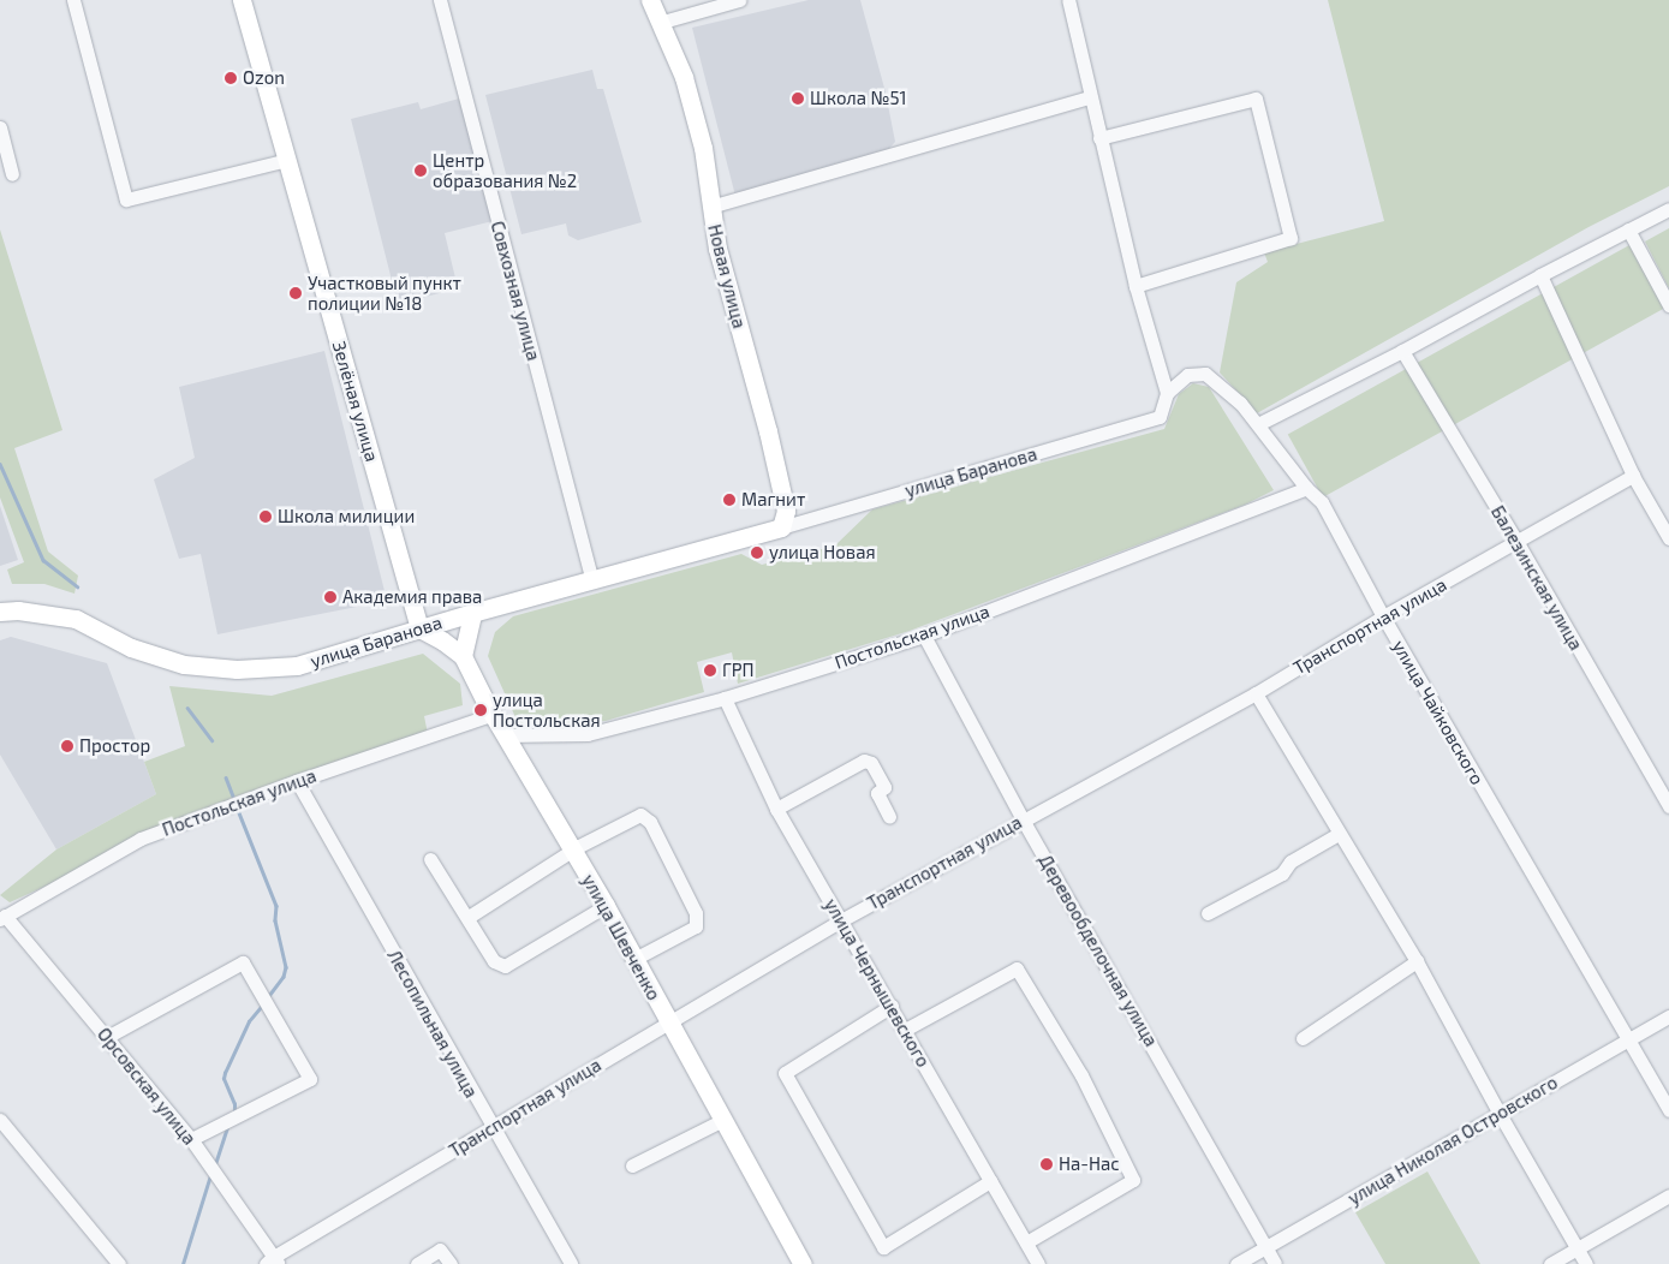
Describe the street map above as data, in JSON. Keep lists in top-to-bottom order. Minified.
{"streets":{"street":["Новая улица","Совхозная улица","Зелёная улица","улица Баранова","Балезинская улица","Транспортная улица","Постольская улица","улица Чайковского","улица Шевченко","Деревообделочная улица","улица Чернышевского","Лесопильная улица","Орсовская улица","улица Николая Островского"]},"crossings":[["Новая улица","улица Баранова"],["Совхозная улица","улица Баранова"],["Зелёная улица","улица Баранова"],["Зелёная улица","улица Шевченко"],["улица Баранова","улица Чайковского"],["улица Баранова","улица Шевченко"],["Балезинская улица","Транспортная улица"],["Транспортная улица","улица Чайковского"],["Транспортная улица","улица Шевченко"],["Транспортная улица","Деревообделочная улица"],["Транспортная улица","улица Чернышевского"],["Транспортная улица","Лесопильная улица"],["Транспортная улица","Орсовская улица"],["Постольская улица","улица Чайковского"],["Постольская улица","улица Шевченко"],["Постольская улица","Деревообделочная улица"],["Постольская улица","улица Чернышевского"],["Постольская улица","Лесопильная улица"],["Постольская улица","Орсовская улица"],["улица Чайковского","улица Николая Островского"],["Деревообделочная улица","улица Николая Островского"]],"places":["Ozon","Школа №51","Центр образования №2","Участковый пункт полиции №18","Магнит","Школа милиции","улица Новая","Академия права","ГРП","улица Постольская","Простор","На-Нас"]}
